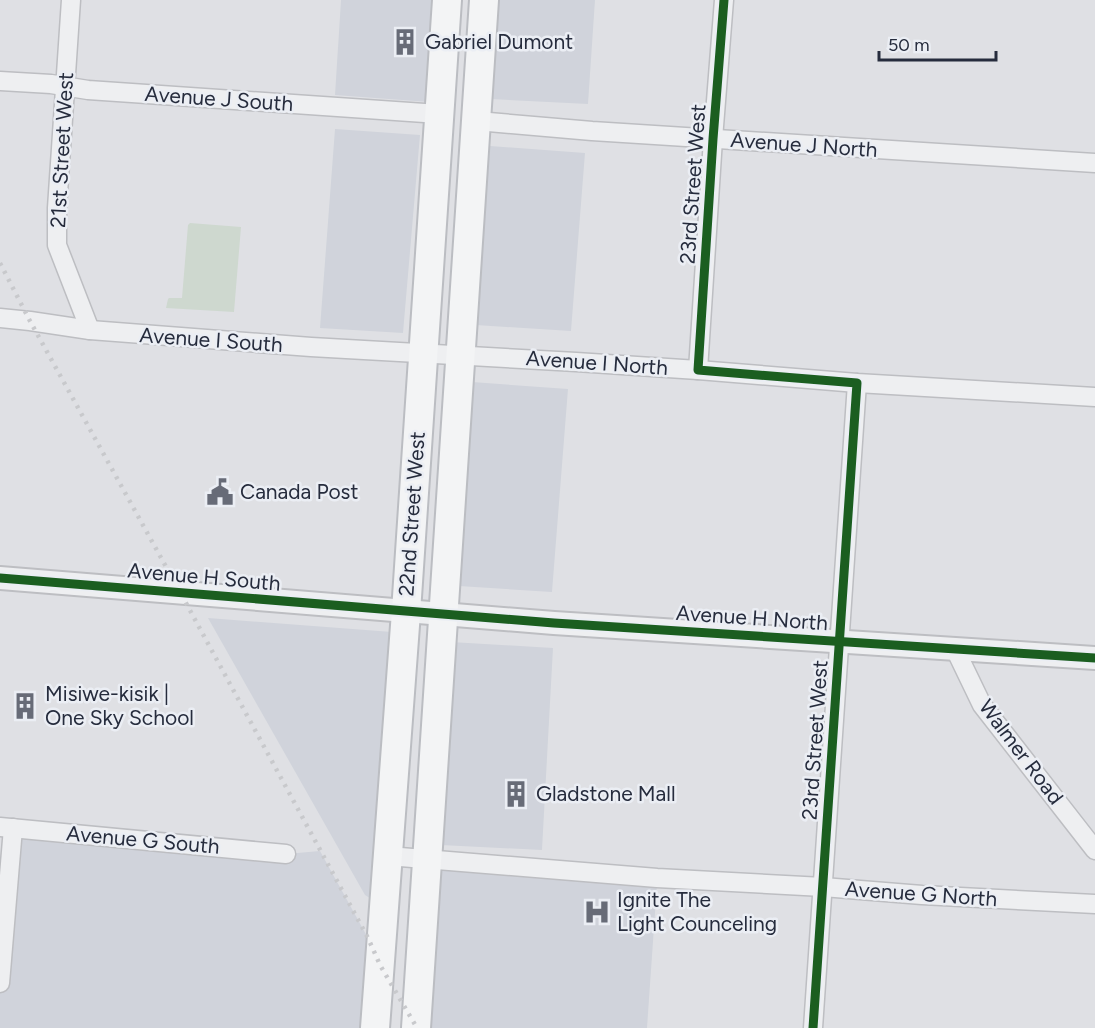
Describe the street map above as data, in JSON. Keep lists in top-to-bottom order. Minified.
{"streets":{"main road":["22nd Street West"],"street":["Avenue J South","Avenue J North","21st Street West","23rd Street West","Avenue I South","Avenue I North","Avenue H South","Avenue H North","Walmer Road","Avenue G South","Avenue G North"]},"crossings":[["Avenue J South","21st Street West"],["Avenue J South","22nd Street West"],["Avenue J North","23rd Street West"],["Avenue J North","22nd Street West"],["21st Street West","Avenue I South"],["23rd Street West","Avenue I North"],["23rd Street West","Avenue H North"],["23rd Street West","Avenue G North"],["Avenue I South","Avenue I North"],["Avenue I South","22nd Street West"],["Avenue I North","22nd Street West"],["22nd Street West","Avenue H South"],["22nd Street West","Avenue H North"],["22nd Street West","Avenue G North"],["Avenue H South","Avenue H North"],["Avenue H North","Walmer Road"]],"places":{"building":["Gabriel Dumont","Misiwe-kisik | One Sky School","Gladstone Mall"],"public building":["Canada Post"],"hospital":["Ignite The Light Counceling"]},"scale_bar":"50 m"}
